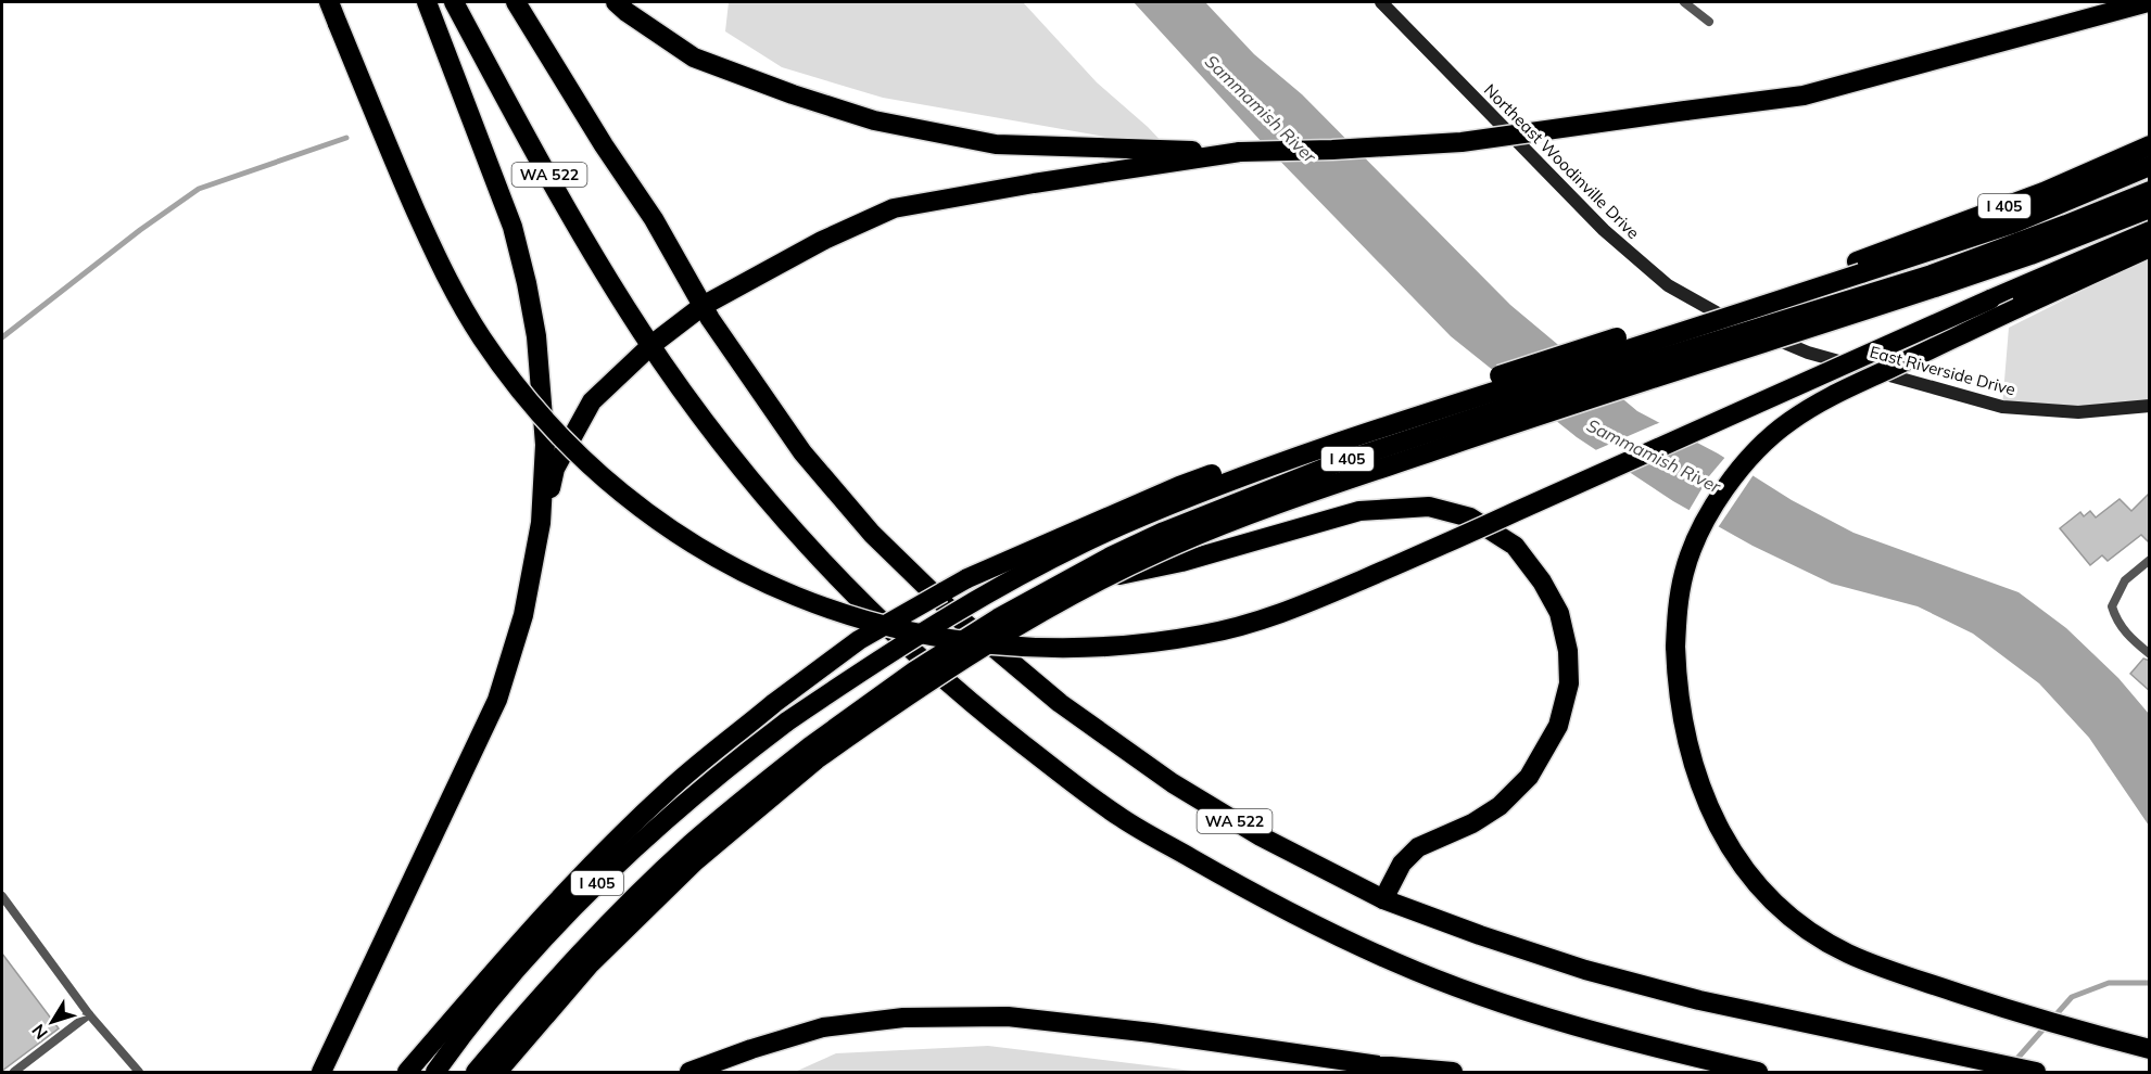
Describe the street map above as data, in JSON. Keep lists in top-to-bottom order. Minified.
{"streets":{"highway":["WA 522","I 405"],"main road":["Northeast Woodinville Drive","East Riverside Drive"]},"crossings":[["Northeast Woodinville Drive","East Riverside Drive"]],"water":["Sammamish River"],"north":"bottom left"}
